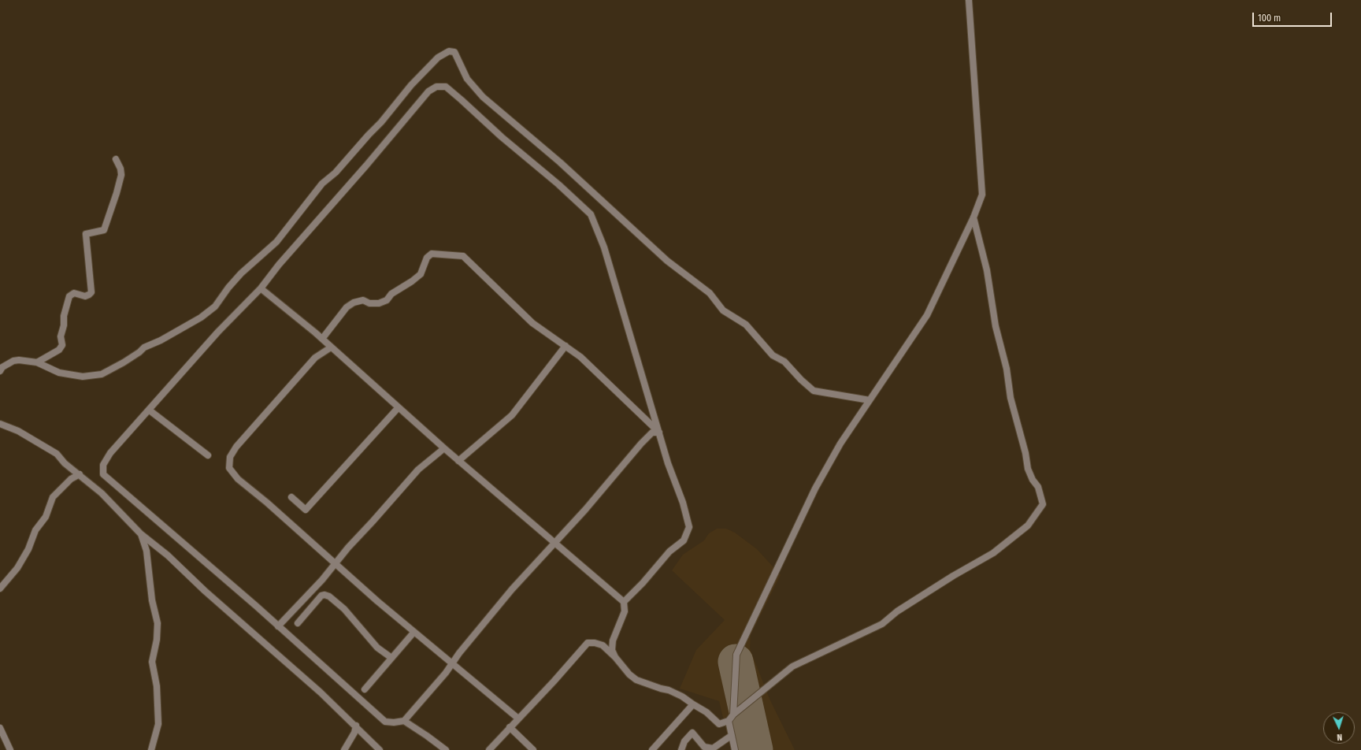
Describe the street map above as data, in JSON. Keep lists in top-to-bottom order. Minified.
{"scale_bar":"100 m","north":"bottom"}
